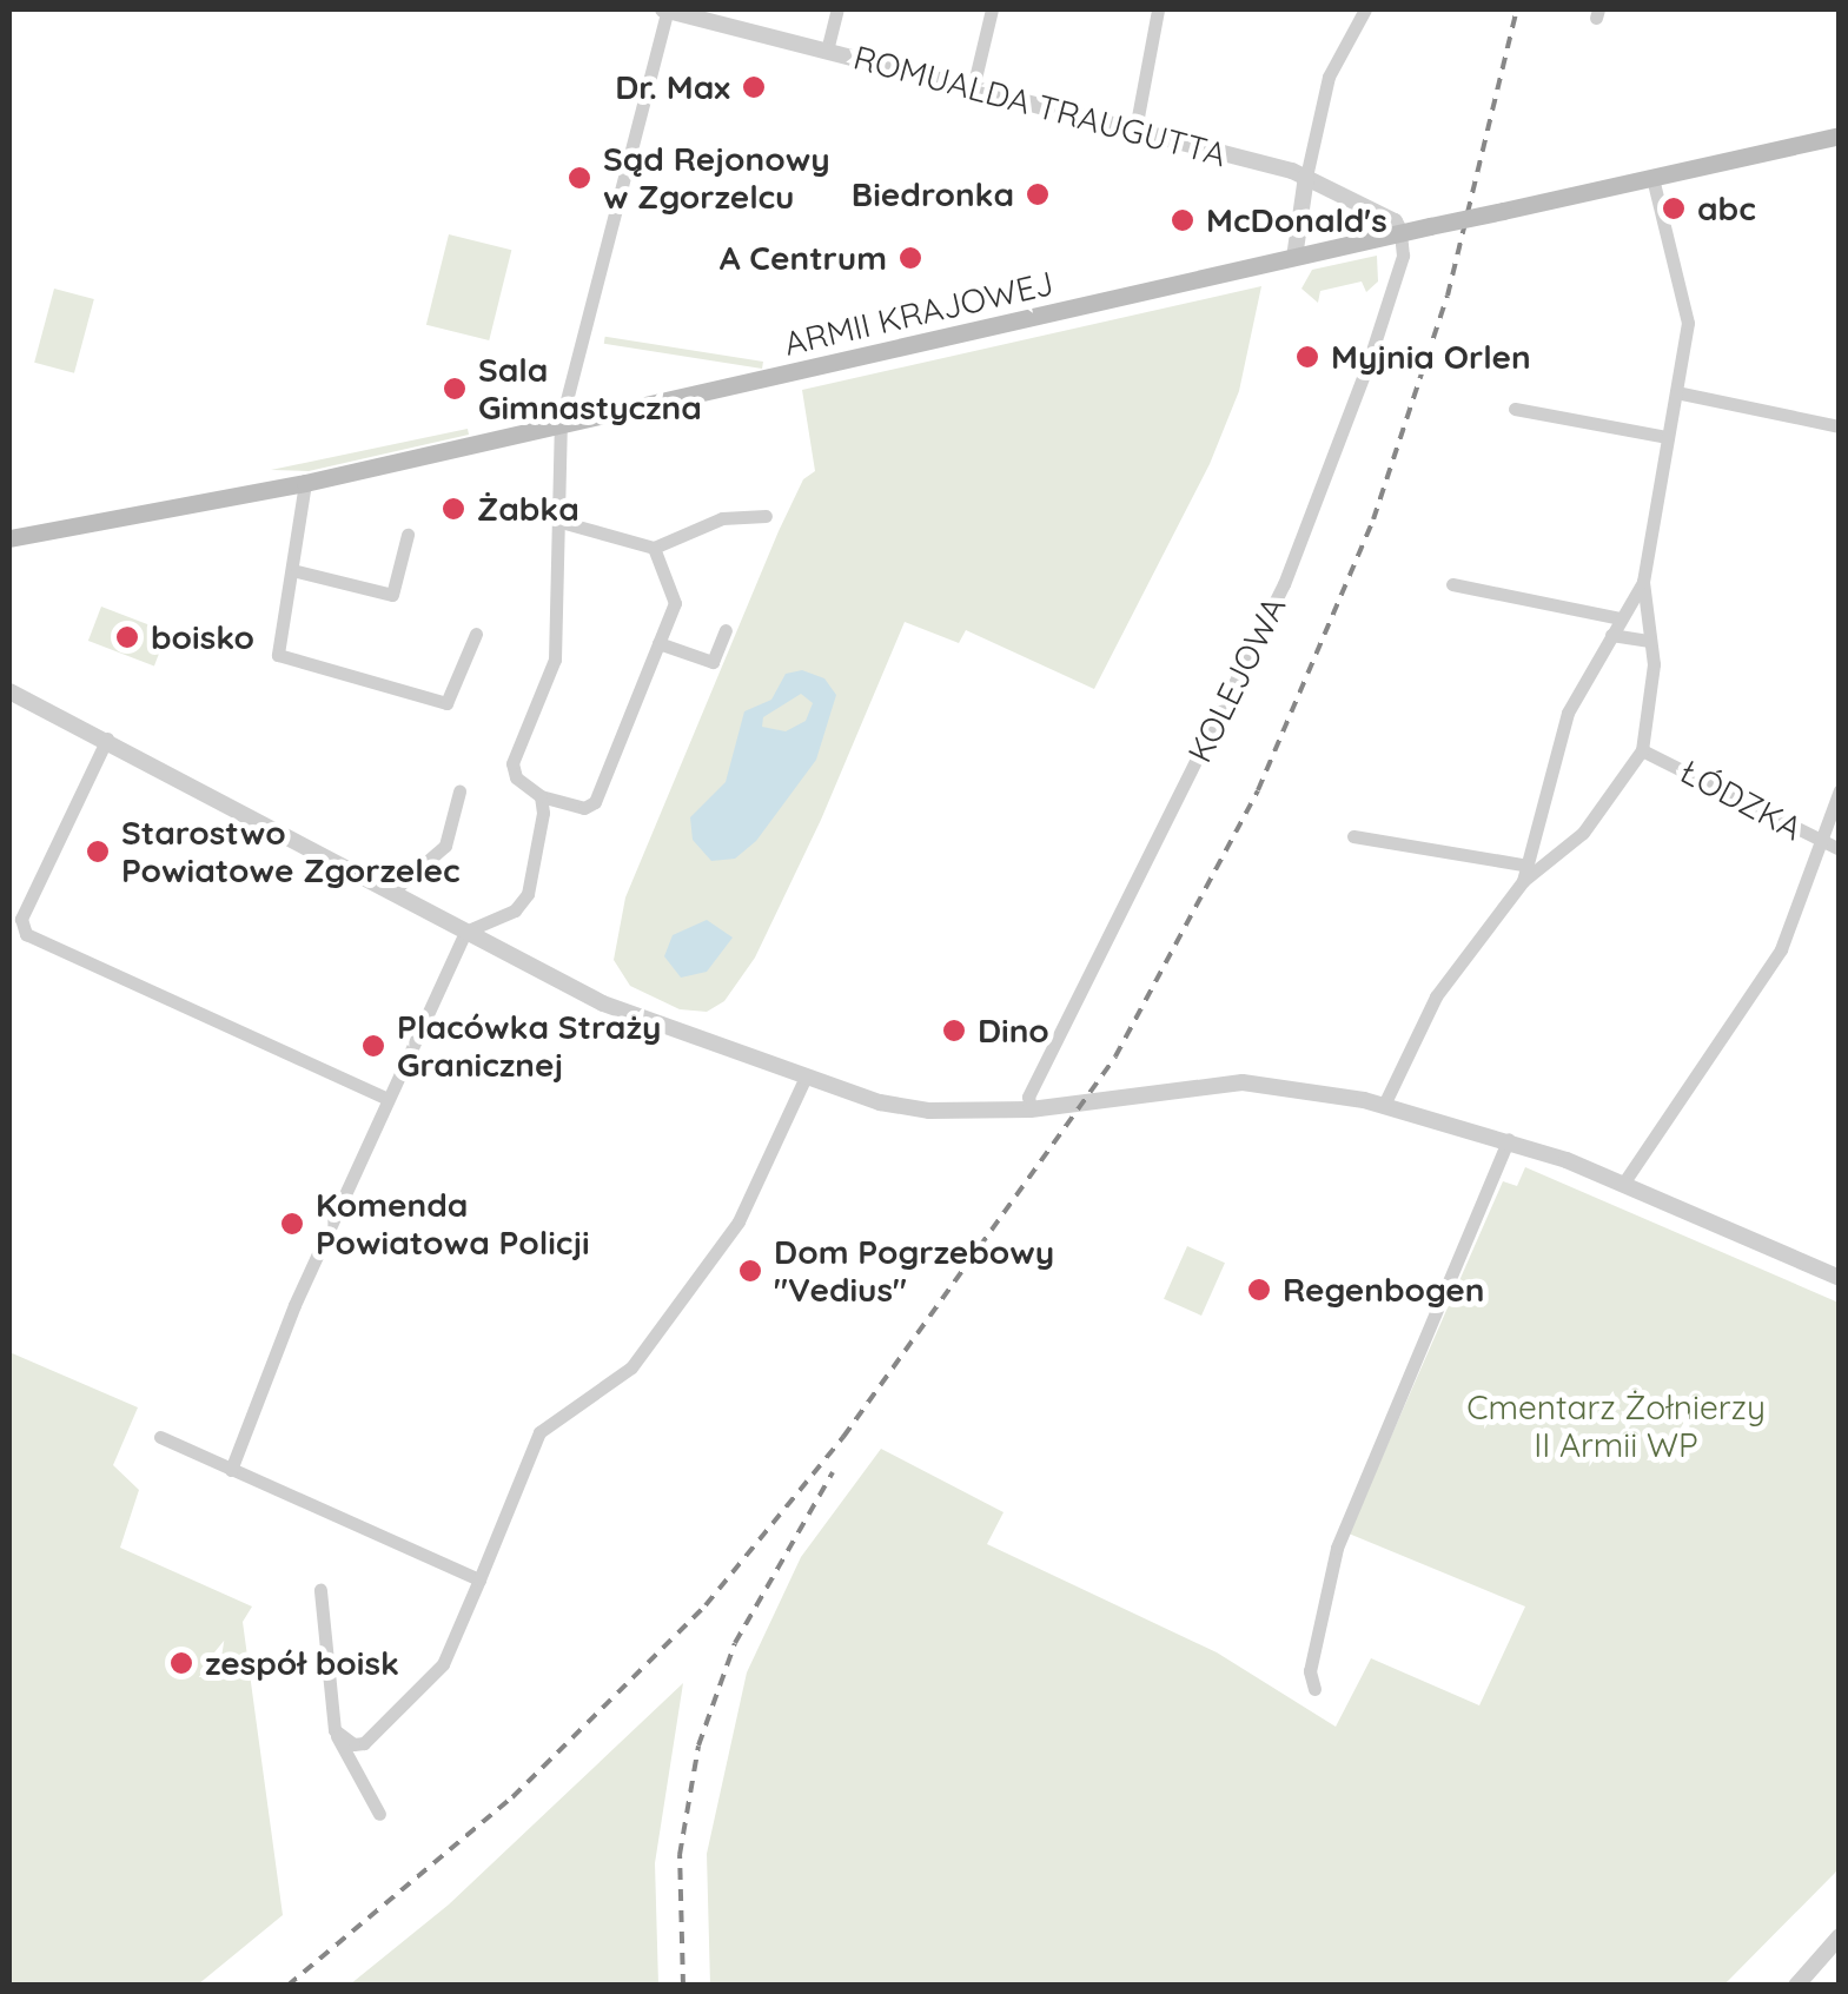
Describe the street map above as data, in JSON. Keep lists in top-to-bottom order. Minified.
{"streets":{"main road":["ARMII KRAJOWEJ"],"street":["ROMUALDA TRAUGUTTA","KOLEJOWA","ŁÓDZKA"]},"crossings":[["ROMUALDA TRAUGUTTA","ARMII KRAJOWEJ"],["ROMUALDA TRAUGUTTA","KOLEJOWA"],["ARMII KRAJOWEJ","KOLEJOWA"]],"parks":["Cmentarz Żołnierzy II Armii WP"],"places":["Dr. Max","Sąd Rejonowy w Zgorzelcu","Biedronka","abc","McDonald's","A Centrum","Myjnia Orlen","Sala Gimnastyczna","Żabka","boisko","Starostwo Powiatowe Zgorzelec","Dino","Placówka Straży Granicznej","Komenda Powiatowa Policji","Dom Pogrzebowy \"Vedius\"","Regenbogen","zespół boisk"]}
